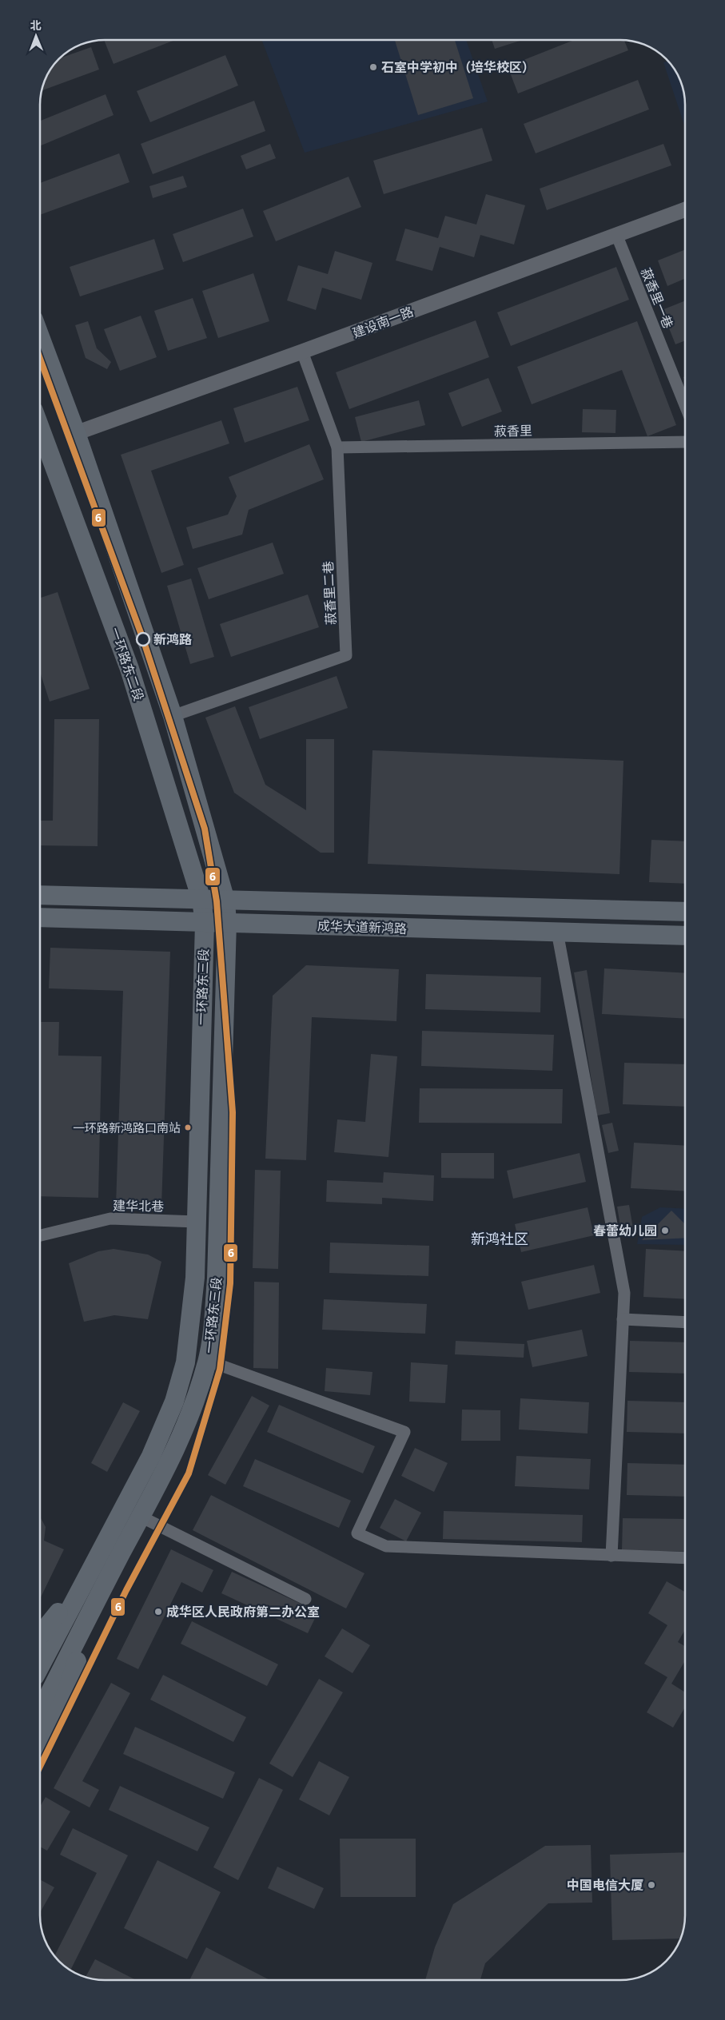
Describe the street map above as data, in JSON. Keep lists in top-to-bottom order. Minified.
{"streets":{"main road":["一环路东二段","成华大道新鸿路","一环路东三段"],"street":["菽香里一巷","建设南一路","菽香里","菽香里二巷","建华北巷"]},"crossings":[["菽香里一巷","建设南一路"],["建设南一路","菽香里二巷"],["建设南一路","一环路东二段"],["菽香里","菽香里二巷"],["菽香里二巷","一环路东二段"],["一环路东二段","成华大道新鸿路"],["一环路东二段","一环路东三段"],["成华大道新鸿路","一环路东三段"],["一环路东三段","建华北巷"]],"districts":["新鸿社区"],"places":["石室中学初中（培华校区）","新鸿路","一环路新鸿路口南站","春蕾幼儿园","成华区人民政府第二办公室","中国电信大厦"],"lines":["transit line 6"],"north":"top"}
